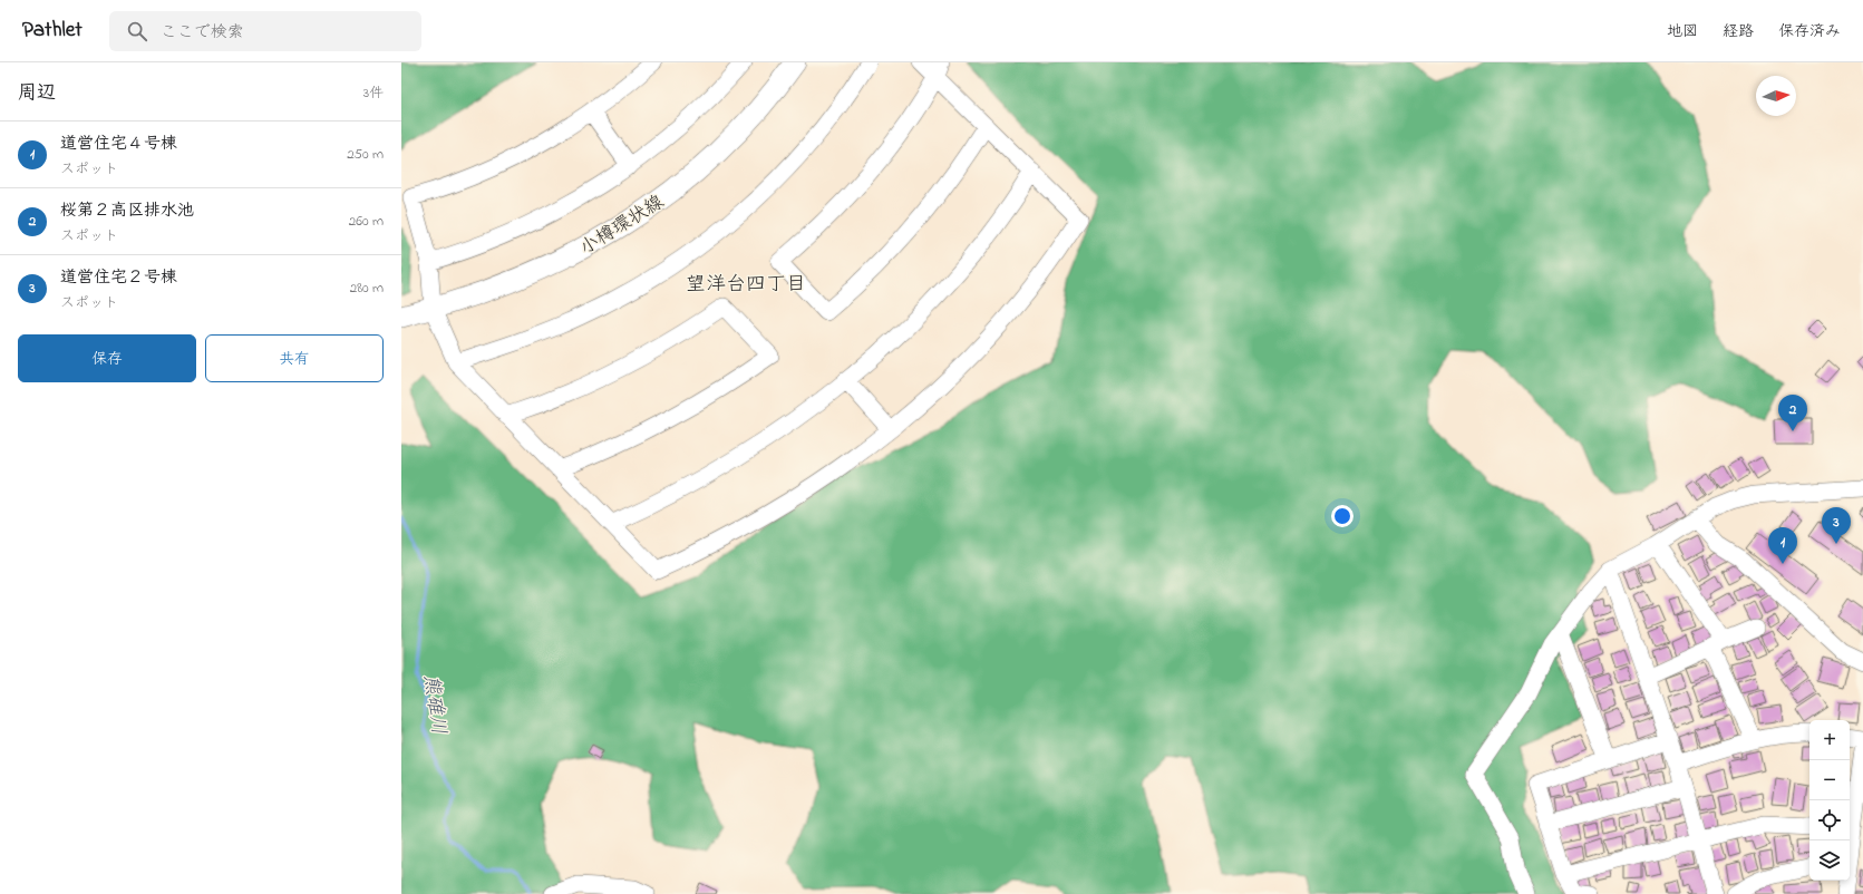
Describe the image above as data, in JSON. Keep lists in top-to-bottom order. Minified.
{"streets":{"main road":["小樽環状線"]},"districts":["望洋台四丁目"],"water":["熊碓川"],"north":"right","page":{"header":"Pathlet","search":"ここで検索","nav":["地図","経路","保存済み"],"heading":["周辺","3件"],"list":[{"mark":"1","name":"道営住宅４号棟","note":"スポット","value":"250 m"},{"mark":"2","name":"桜第２高区排水池","note":"スポット","value":"260 m"},{"mark":"3","name":"道営住宅２号棟","note":"スポット","value":"280 m"}],"buttons":["保存","共有"],"pins":["2","3","1"],"map_buttons":["+","−"]}}
